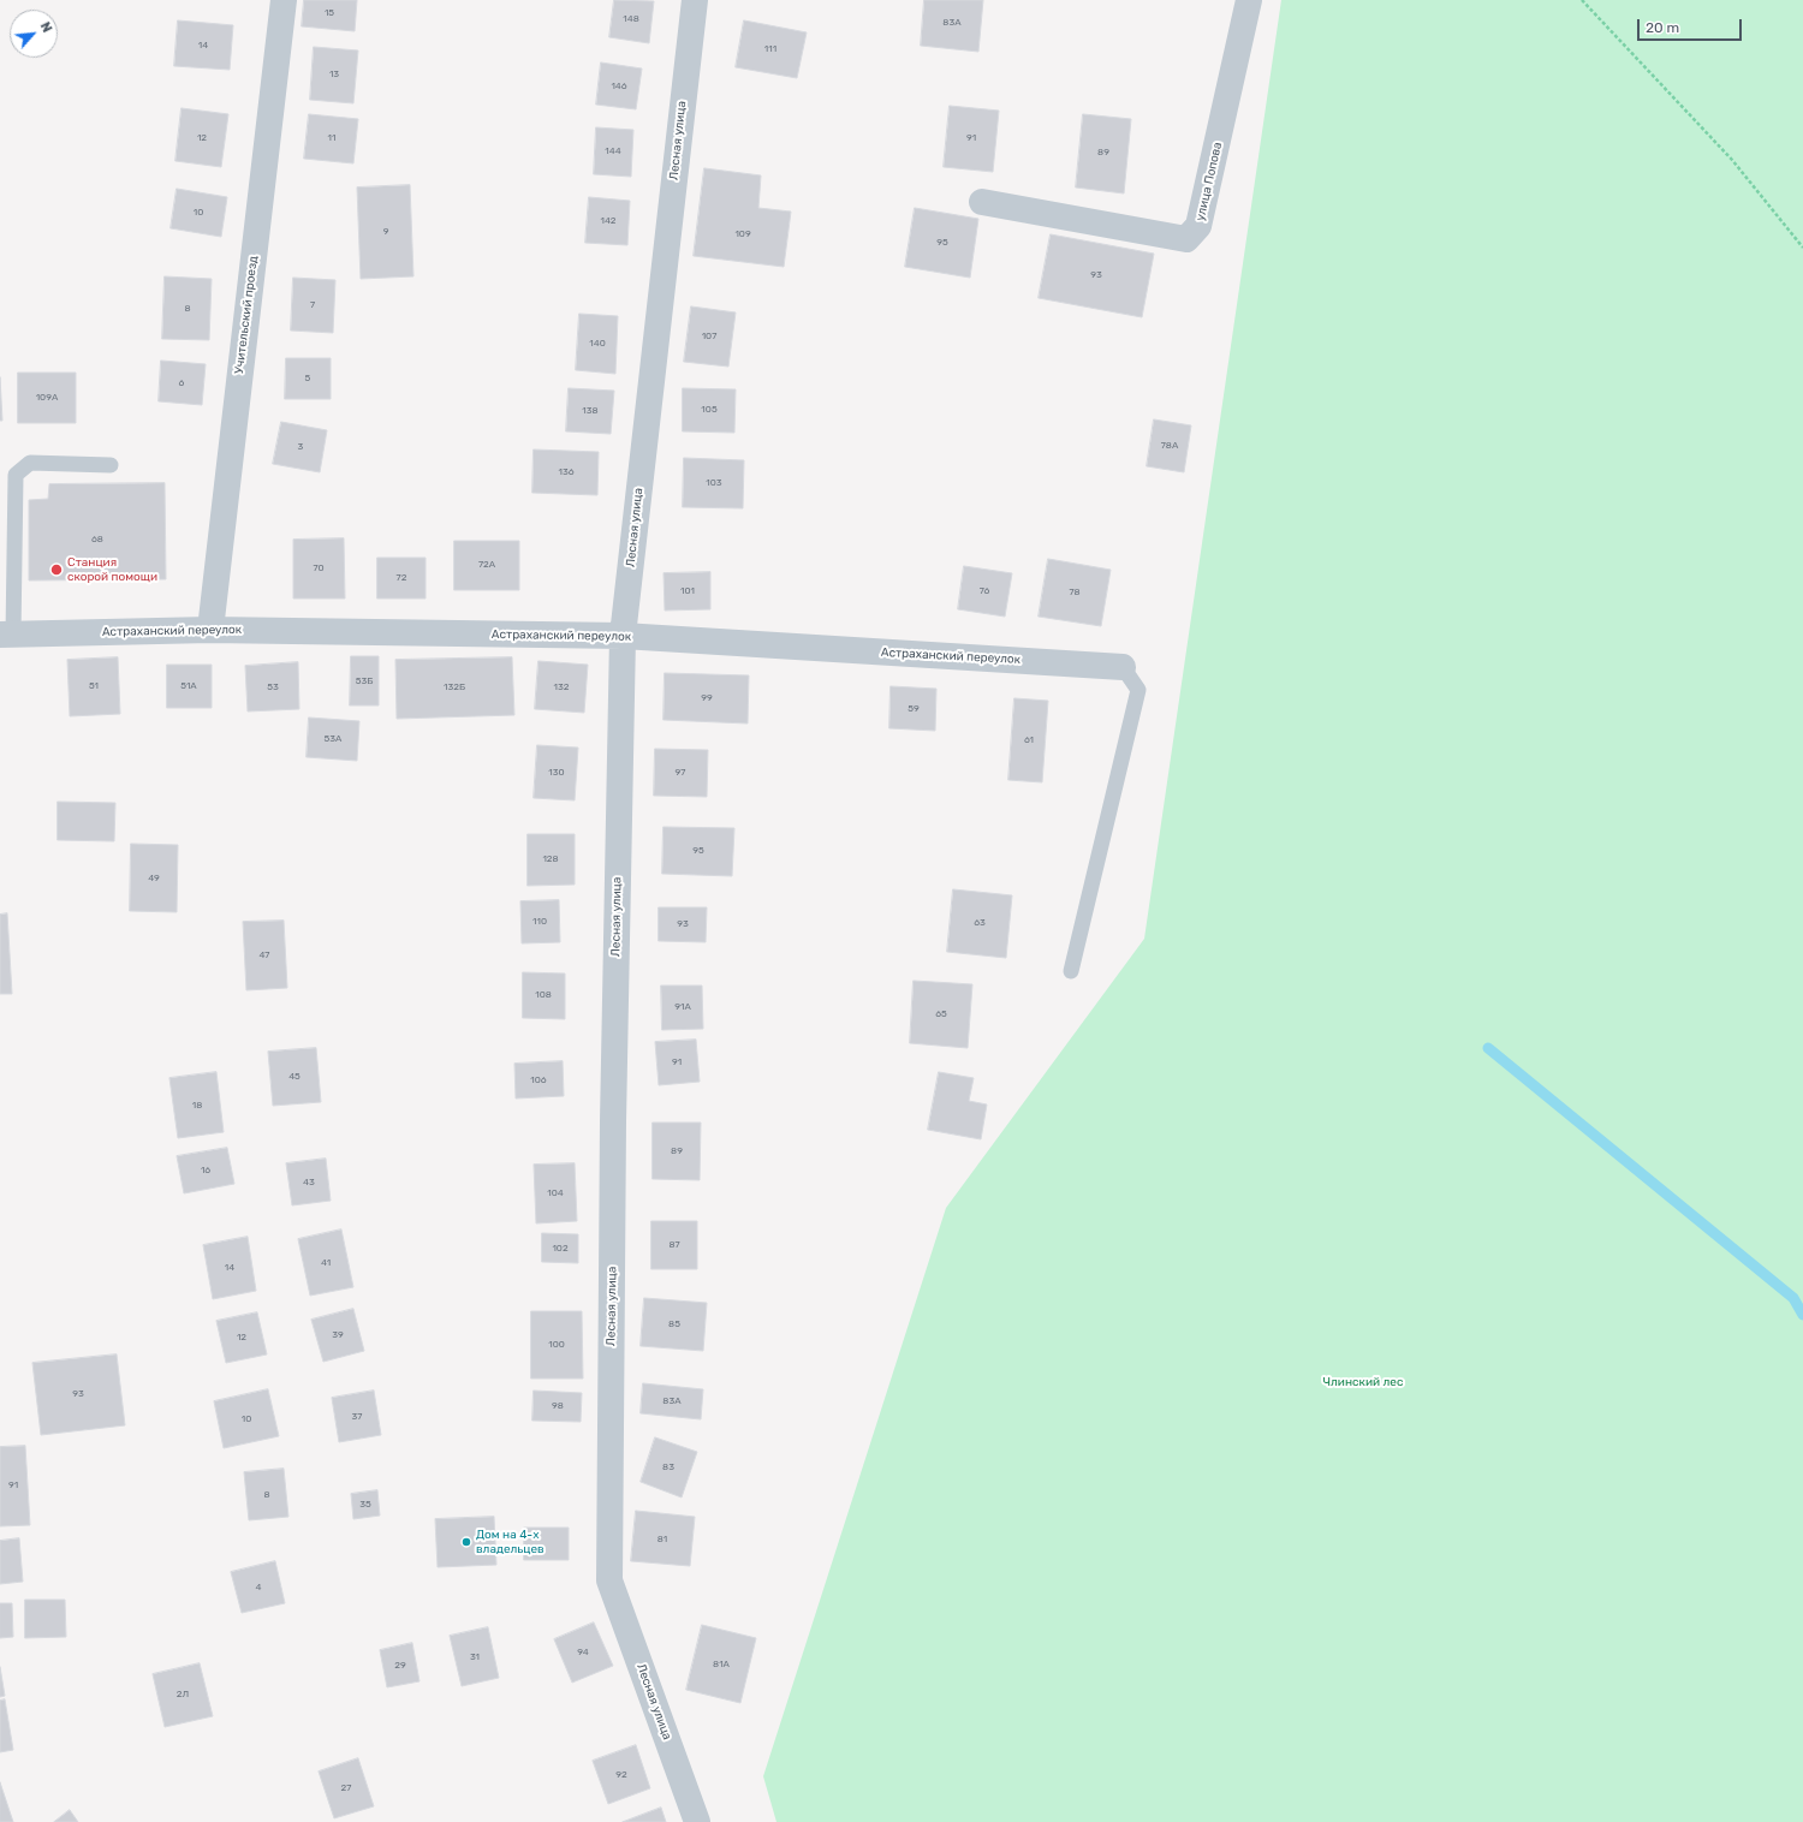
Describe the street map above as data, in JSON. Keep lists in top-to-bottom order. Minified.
{"streets":{"street":["Лесная улица","улица Попова","Учительский проезд","Астраханский переулок"]},"crossings":[["Лесная улица","Астраханский переулок"],["Учительский проезд","Астраханский переулок"]],"parks":["Члинский лес"],"places":["Станция скорой помощи","Дом на 4-х владельцев"],"house_numbers":["15","148","83А","14","111","13","146","12","11","91","144","89","10","142","9","109","95","93","7","8","107","140","5","6","109А","105","138","78А","3","136","103","68","72А","70","72","101","76","78","53Б","51","51А","53","132Б","132","99","59","53А","61","130","97","95","128","49","110","63","93","47","108","91А","65","91","45","106","18","89","16","43","104","87","102","41","14","85","39","12","100","93","83А","98","37","10","83","91","8","35","81","4","94","31","81А","29","2Л","92","27"],"scale_bar":"20 m","north":"top right"}
